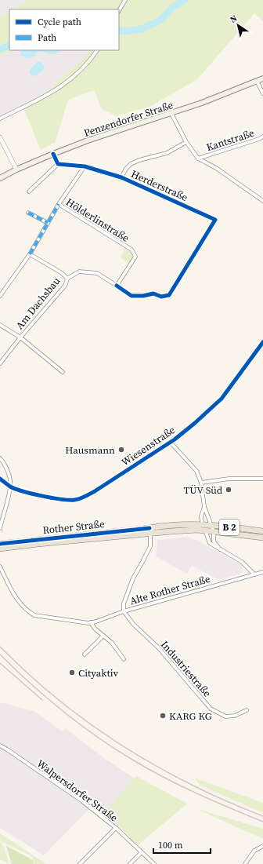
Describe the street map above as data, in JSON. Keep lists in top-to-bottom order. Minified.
{"streets":{"main road":["Penzendorfer Straße","Rother Straße","B 2"],"street":["Kantstraße","Herderstraße","Hölderlinstraße","Am Dachsbau","Wiesenstraße","Alte Rother Straße","Industriestraße","Walpersdorfer Straße"]},"crossings":[["Penzendorfer Straße","Kantstraße"],["Herderstraße","Hölderlinstraße"],["Alte Rother Straße","Industriestraße"]],"places":["Hausmann","TÜV Süd","Cityaktiv","KARG KG"],"legend":["Cycle path","Path"],"scale_bar":"100 m","north":"top left"}
